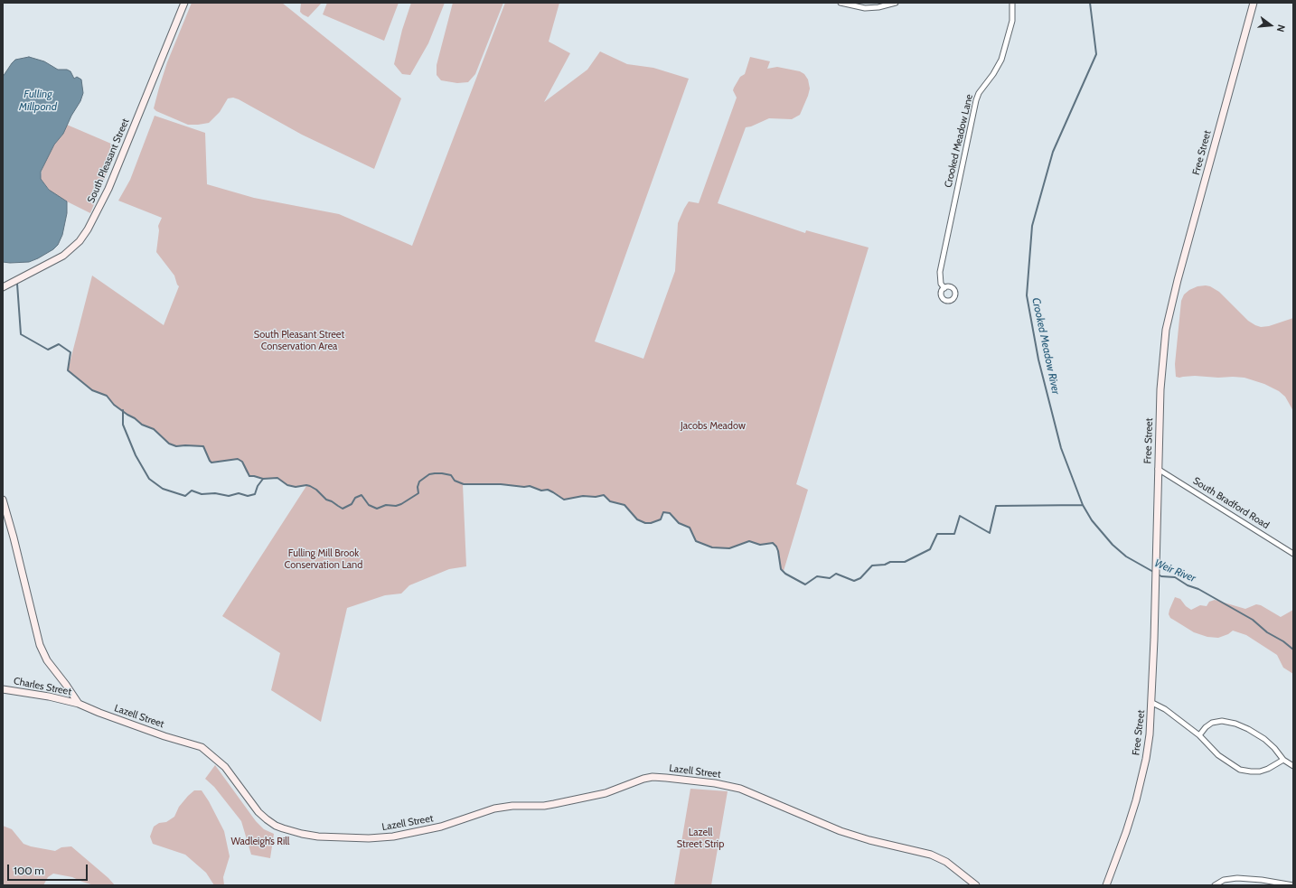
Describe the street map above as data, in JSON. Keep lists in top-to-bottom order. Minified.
{"streets":{"street":["Crooked Meadow Lane","Free Street","South Pleasant Street","South Bradford Road","Charles Street","Lazell Street"]},"crossings":[["Free Street","South Bradford Road"],["Charles Street","Lazell Street"]],"water":["Fulling Millpond","Crooked Meadow River","Weir River"],"parks":["South Pleasant Street Conservation Area","Jacobs Meadow","Fulling Mill Brook Conservation Land","Lazell Street Strip","Wadleigh’s Rill"],"scale_bar":"100 m","north":"right"}
